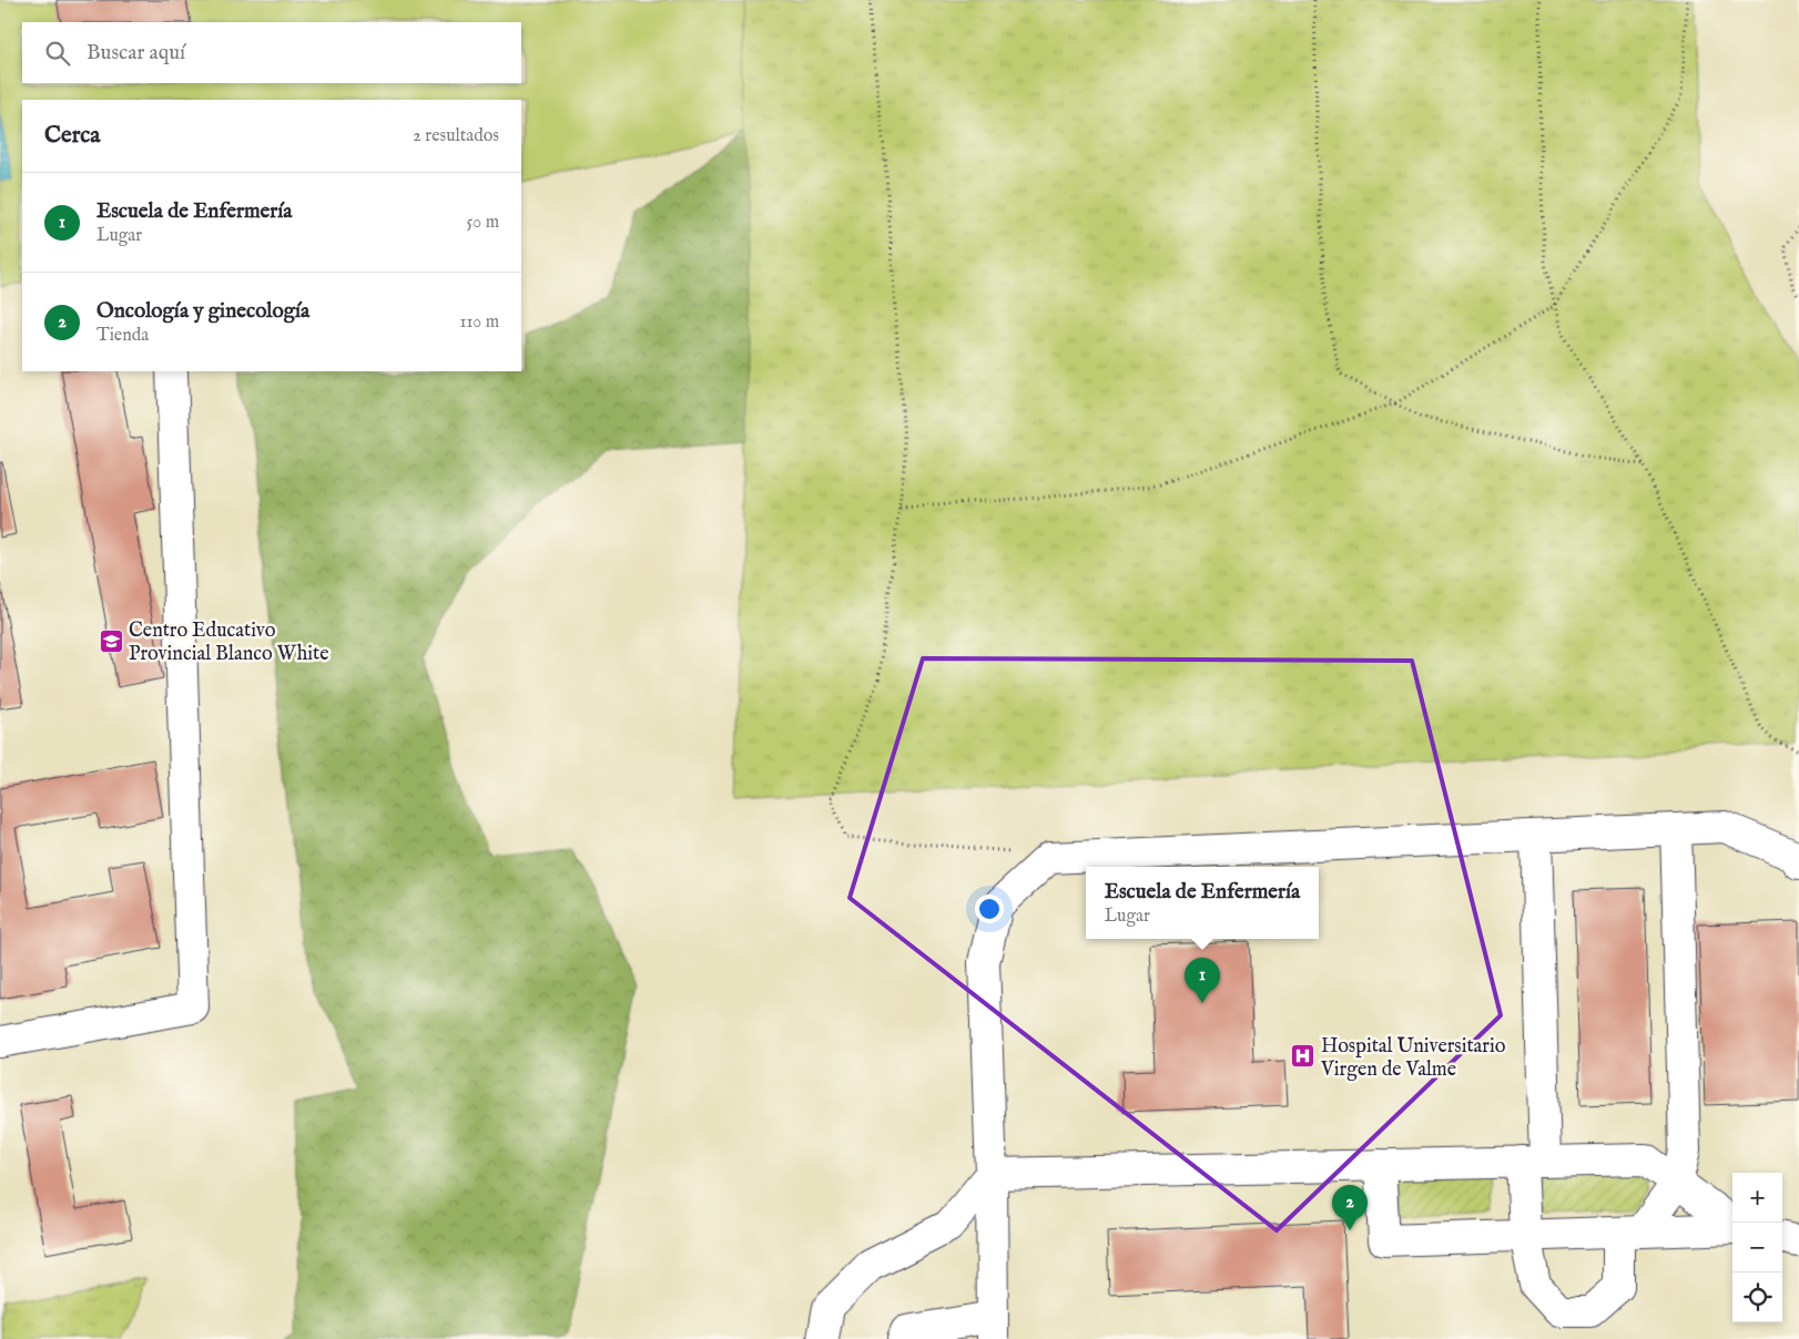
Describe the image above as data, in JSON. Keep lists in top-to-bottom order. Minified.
{"places":{"school or university":["Centro Educativo Provincial Blanco White"],"hospital":["Hospital Universitario Virgen de Valme"]},"page":{"search":"Buscar aquí","heading":["Cerca","2 resultados"],"list":[{"mark":"1","name":"Escuela de Enfermería","note":"Lugar","value":"50 m"},{"mark":"2","name":"Oncología y ginecología","note":"Tienda","value":"110 m"}],"popup":["Escuela de Enfermería","Lugar"],"pins":["1","2"],"map_buttons":["+","−"]}}
